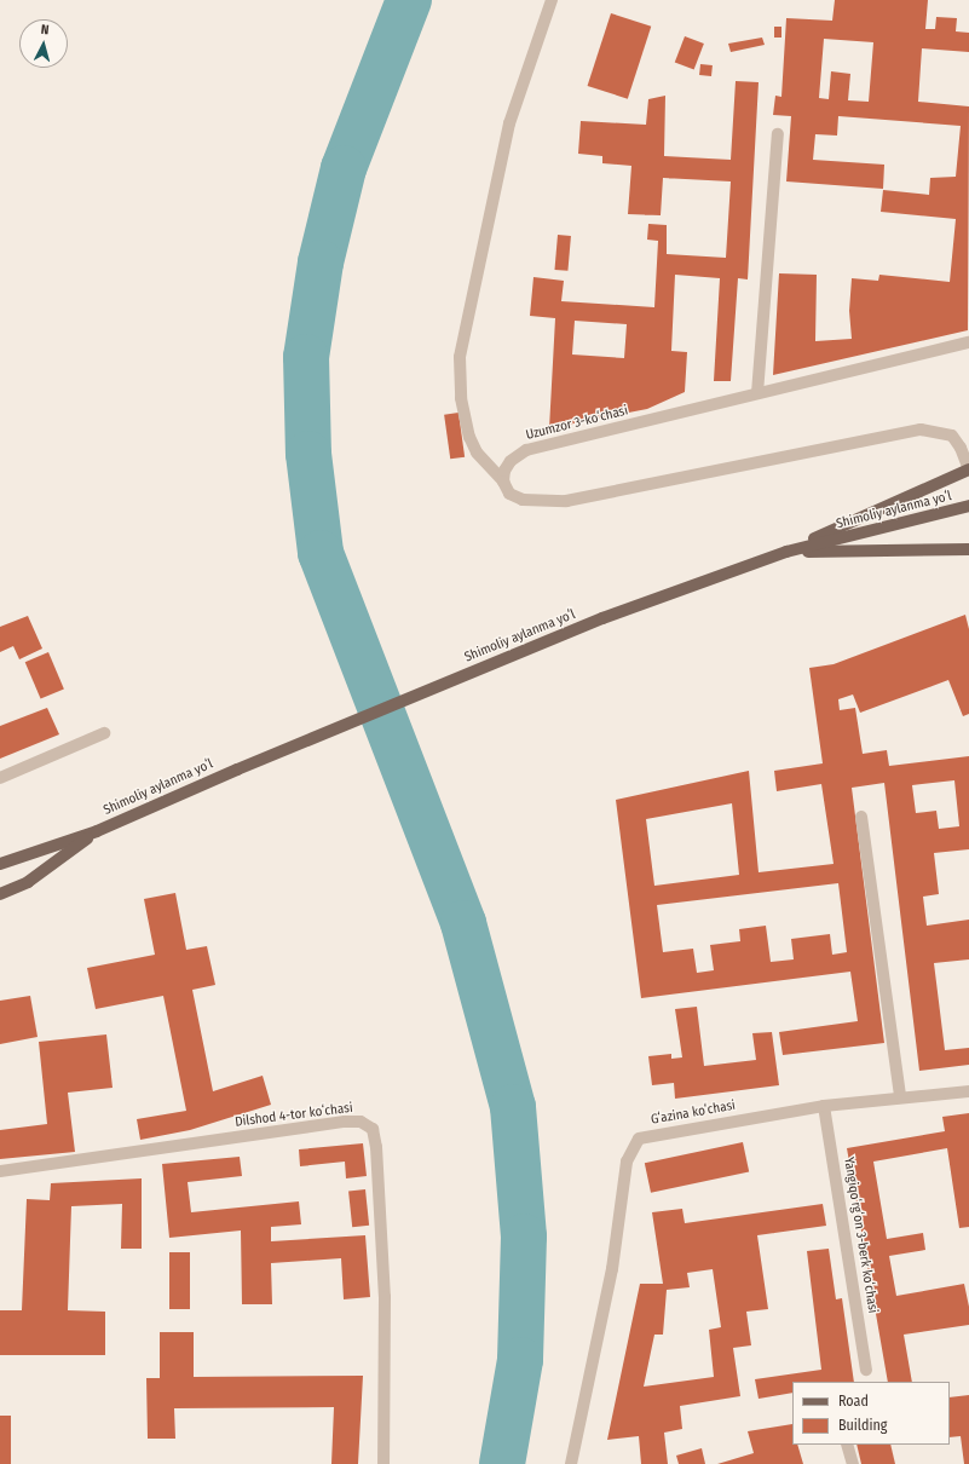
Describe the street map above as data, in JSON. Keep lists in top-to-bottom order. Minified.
{"streets":{"main road":["Shimoliy aylanma yoʻl"],"street":["Uzumzor 3-koʻchasi","Gʻazina koʻchasi","Dilshod 4-tor koʻchasi","Yangiqoʻrgʻon 3-berk koʻchasi"]},"crossings":[["Gʻazina koʻchasi","Yangiqoʻrgʻon 3-berk koʻchasi"]],"legend":["Road","Building"],"north":"top"}
